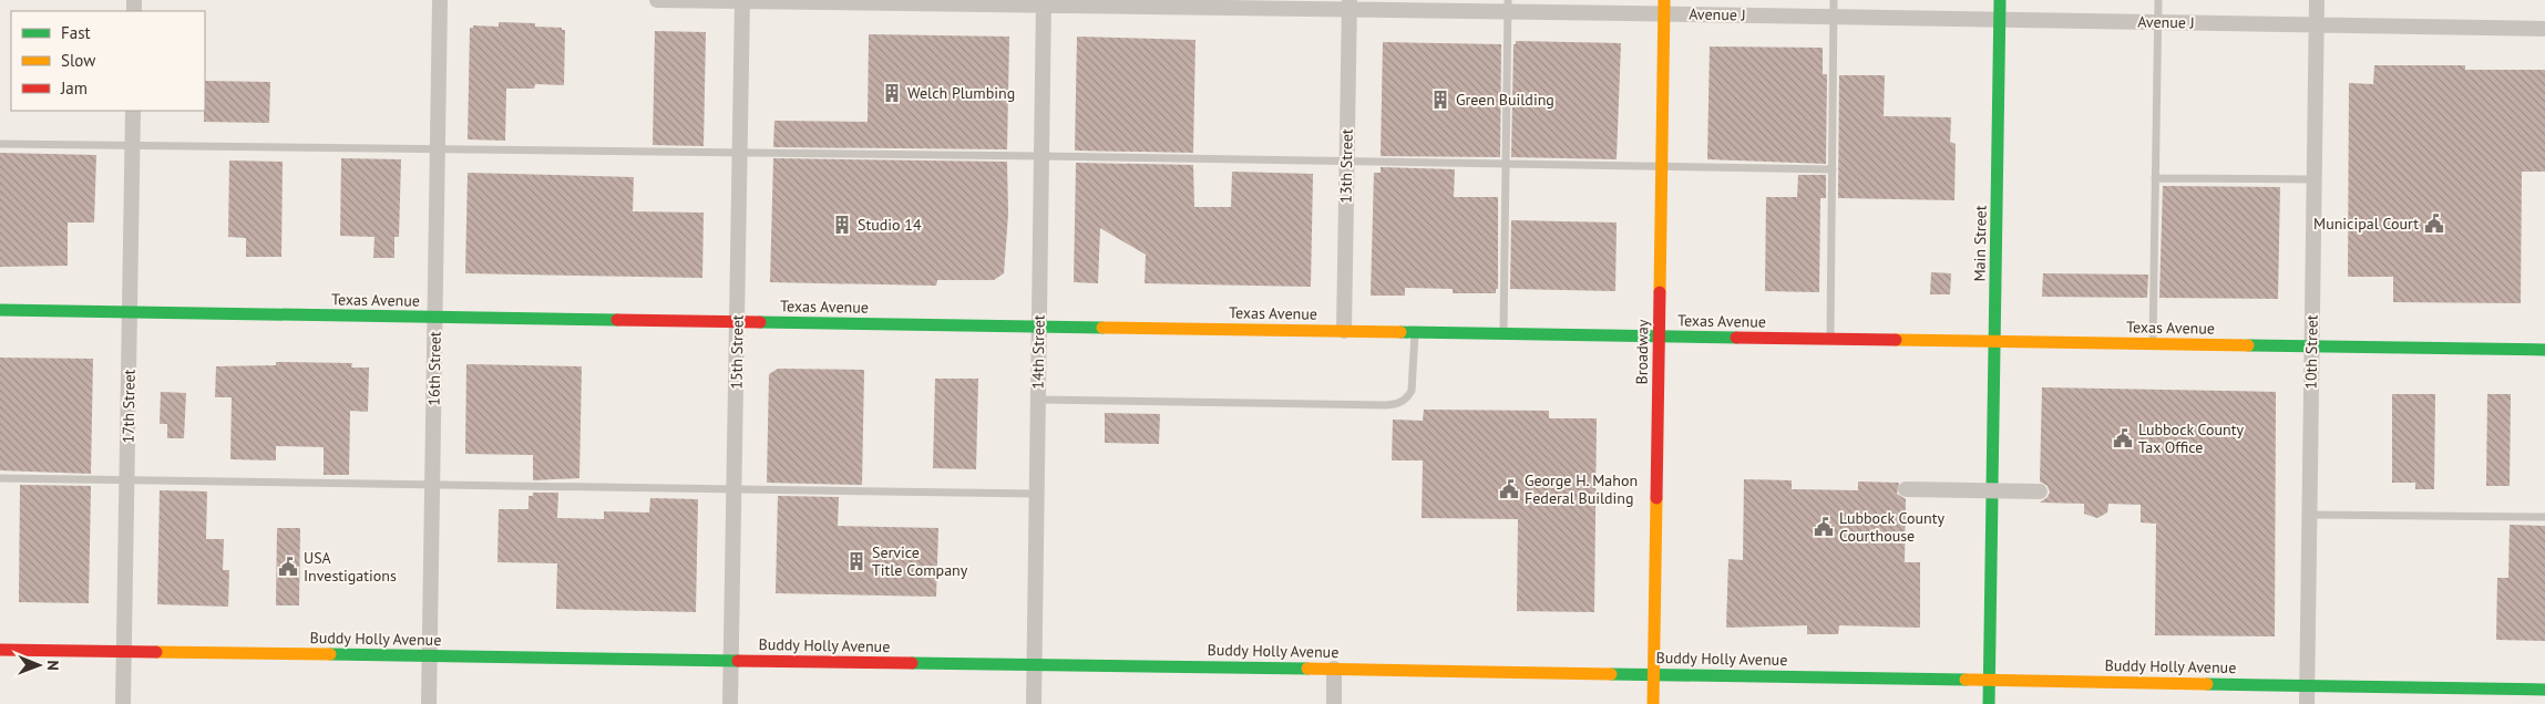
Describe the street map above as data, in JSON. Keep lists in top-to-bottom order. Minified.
{"streets":{"main road":["Main Street","Texas Avenue","Broadway","Buddy Holly Avenue"],"street":["Avenue J","13th Street","15th Street","14th Street","10th Street","16th Street","17th Street"]},"crossings":[["Avenue J","13th Street"],["Avenue J","Main Street"],["Avenue J","15th Street"],["Avenue J","14th Street"],["Avenue J","Broadway"],["Avenue J","10th Street"],["13th Street","Texas Avenue"],["Main Street","Texas Avenue"],["Main Street","Buddy Holly Avenue"],["Texas Avenue","15th Street"],["Texas Avenue","14th Street"],["Texas Avenue","Broadway"],["Texas Avenue","10th Street"],["Texas Avenue","16th Street"],["Texas Avenue","17th Street"],["15th Street","Buddy Holly Avenue"],["14th Street","Buddy Holly Avenue"],["Broadway","Buddy Holly Avenue"],["10th Street","Buddy Holly Avenue"],["16th Street","Buddy Holly Avenue"],["17th Street","Buddy Holly Avenue"]],"places":{"building":["Welch Plumbing","Green Building","Studio 14","Service Title Company"],"public building":["Municipal Court","Lubbock County Tax Office","George H. Mahon Federal Building","Lubbock County Courthouse","USA Investigations"]},"legend":["Fast","Slow","Jam"],"north":"right"}
